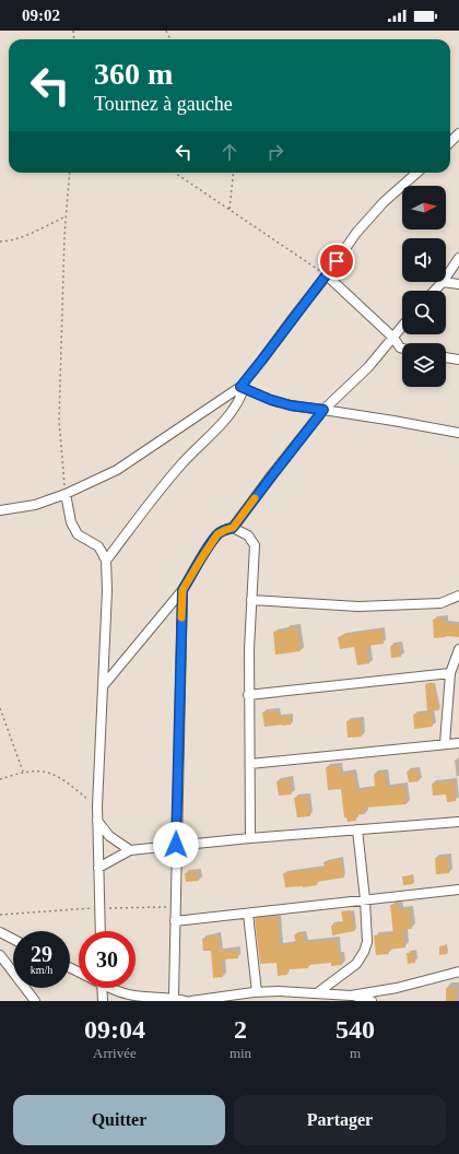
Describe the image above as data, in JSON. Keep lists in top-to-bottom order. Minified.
{"north":"right","page":{"status":"09:02","turn":["360 m","Tournez à gauche"],"speed":"29 km/h","limit":"30","eta":["09:04","Arrivée","2","min","540","m"],"buttons":["Quitter","Partager"]}}
